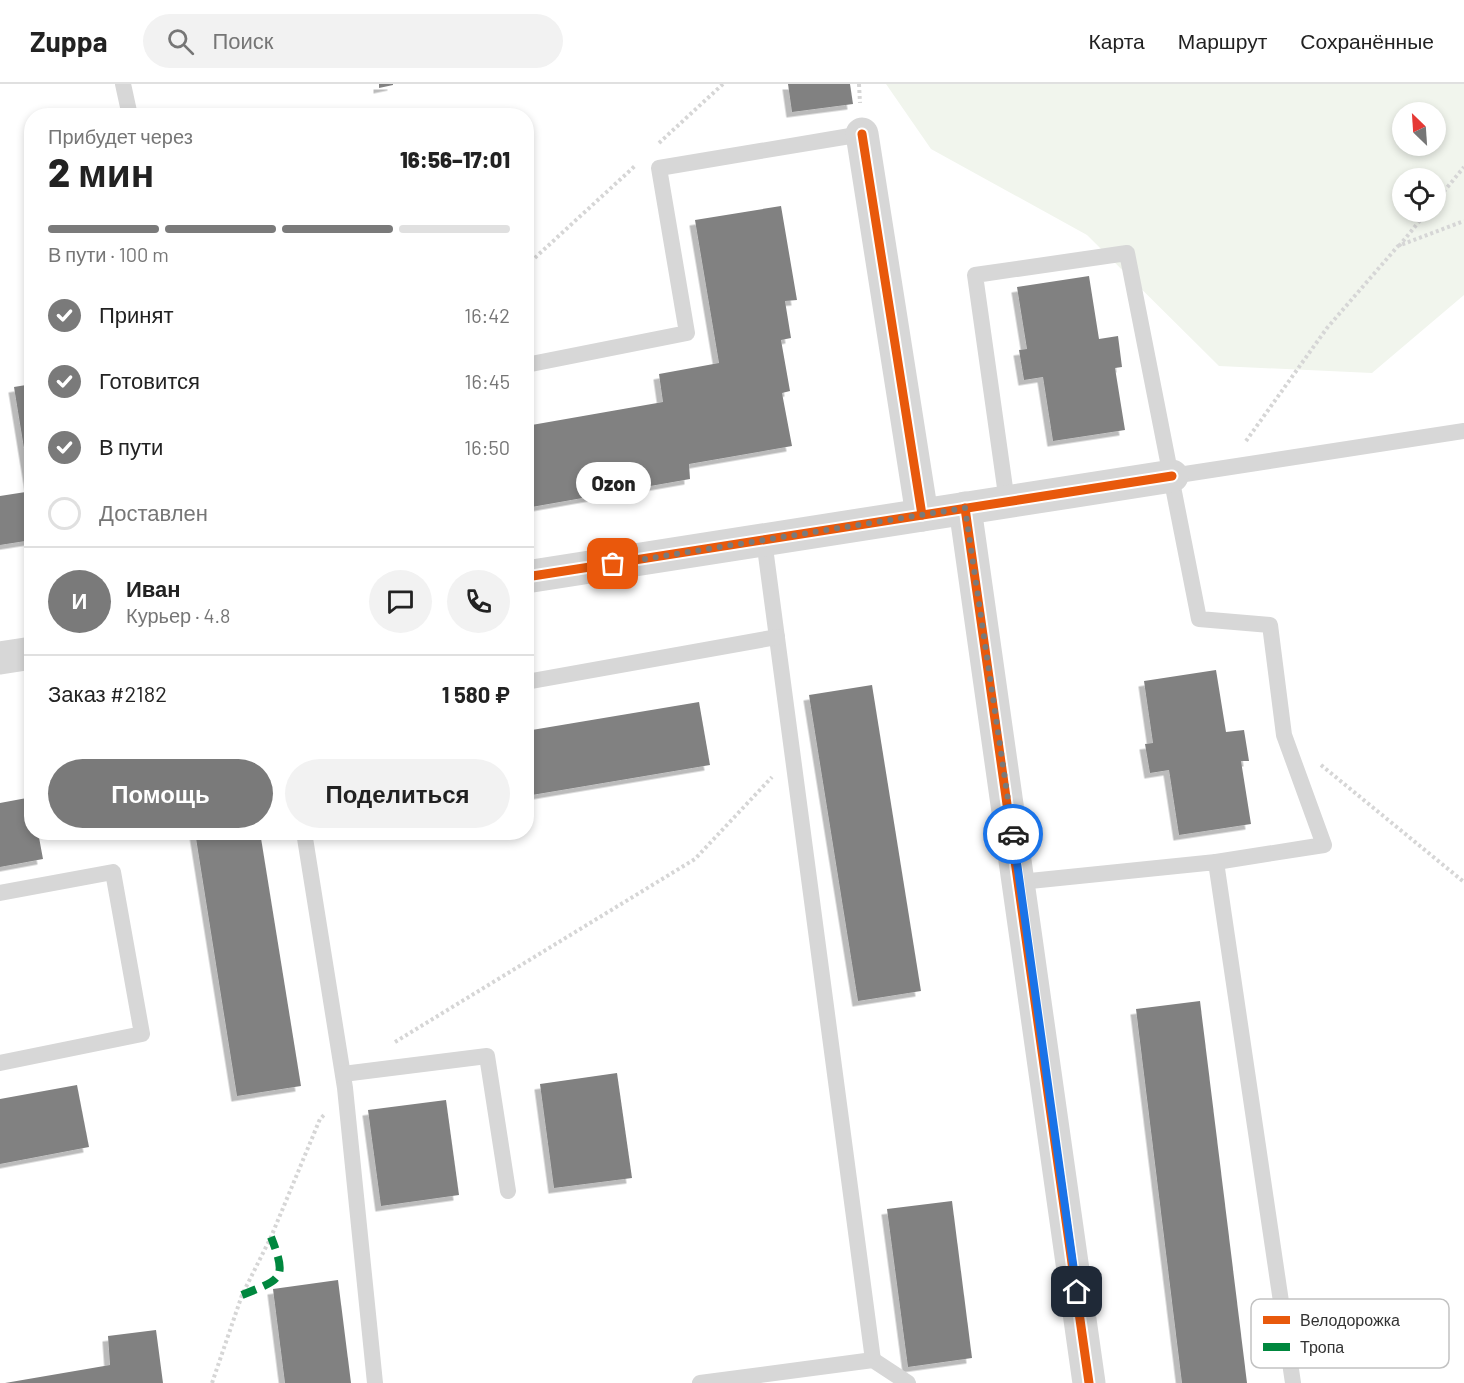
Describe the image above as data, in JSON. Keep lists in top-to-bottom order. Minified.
{"places":["Ozon"],"legend":["Велодорожка","Тропа"],"north":"top left","page":{"header":"Zuppa","search":"Поиск","nav":["Карта","Маршрут","Сохранённые"],"heading":["2 мин","Прибудет через","16:56–17:01"],"panel":["Иван","Курьер · 4.8","Заказ #2182","1 580 ₽"],"bar":"В пути · 100 m","list":[["Принят","16:42"],["Готовится","16:45"],["В пути","16:50"],"Доставлен"],"bubble":"Ozon","round":"И","buttons":["Помощь","Поделиться"]}}
